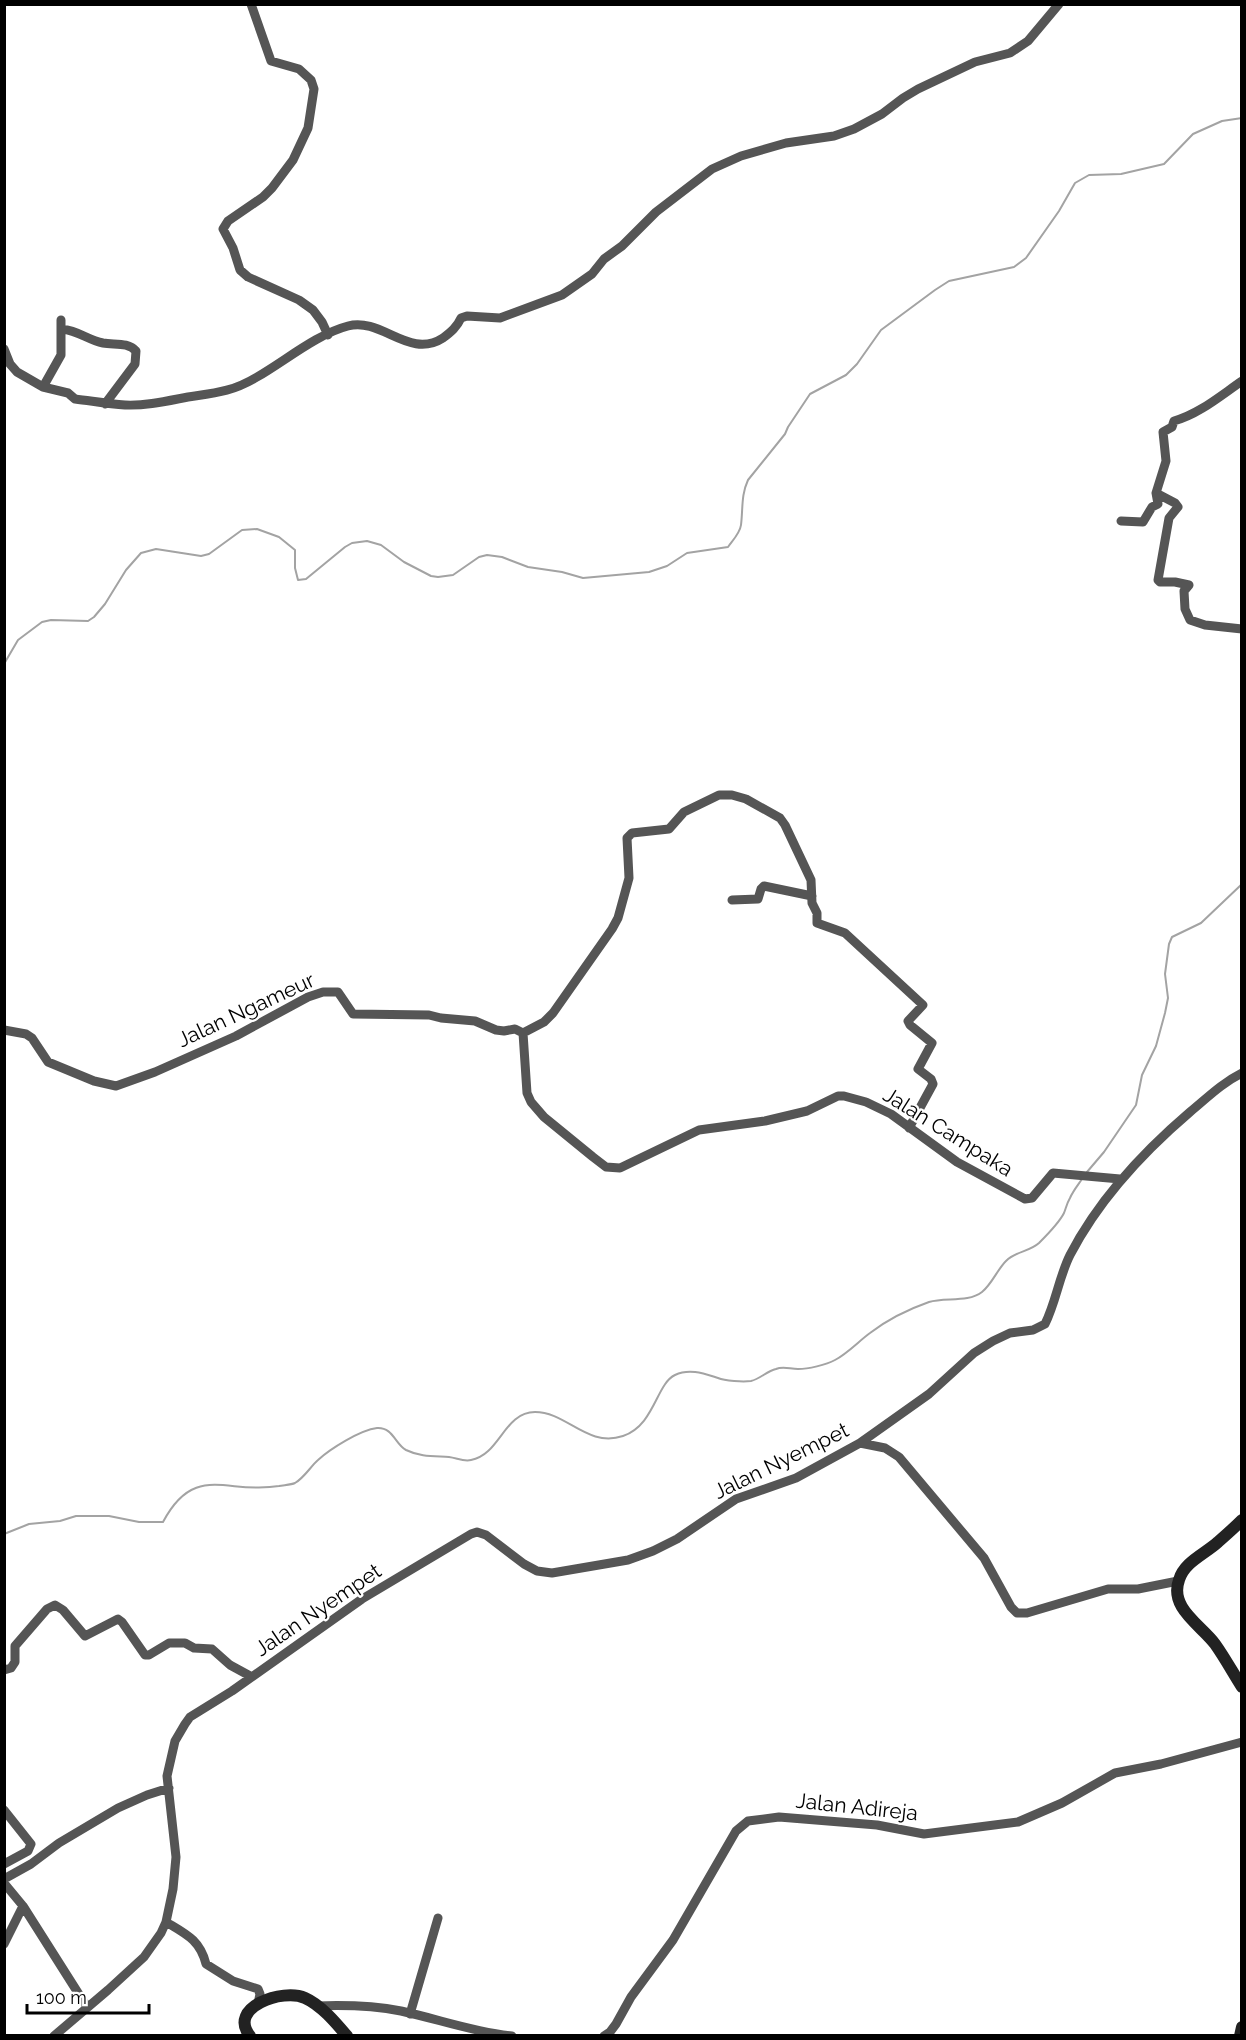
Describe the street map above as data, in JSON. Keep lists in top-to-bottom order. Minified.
{"streets":{"street":["Jalan Ngameur","Jalan Campaka","Jalan Nyempet","Jalan Adireja"]},"crossings":[["Jalan Ngameur","Jalan Campaka"],["Jalan Campaka","Jalan Nyempet"]],"scale_bar":"100 m"}
